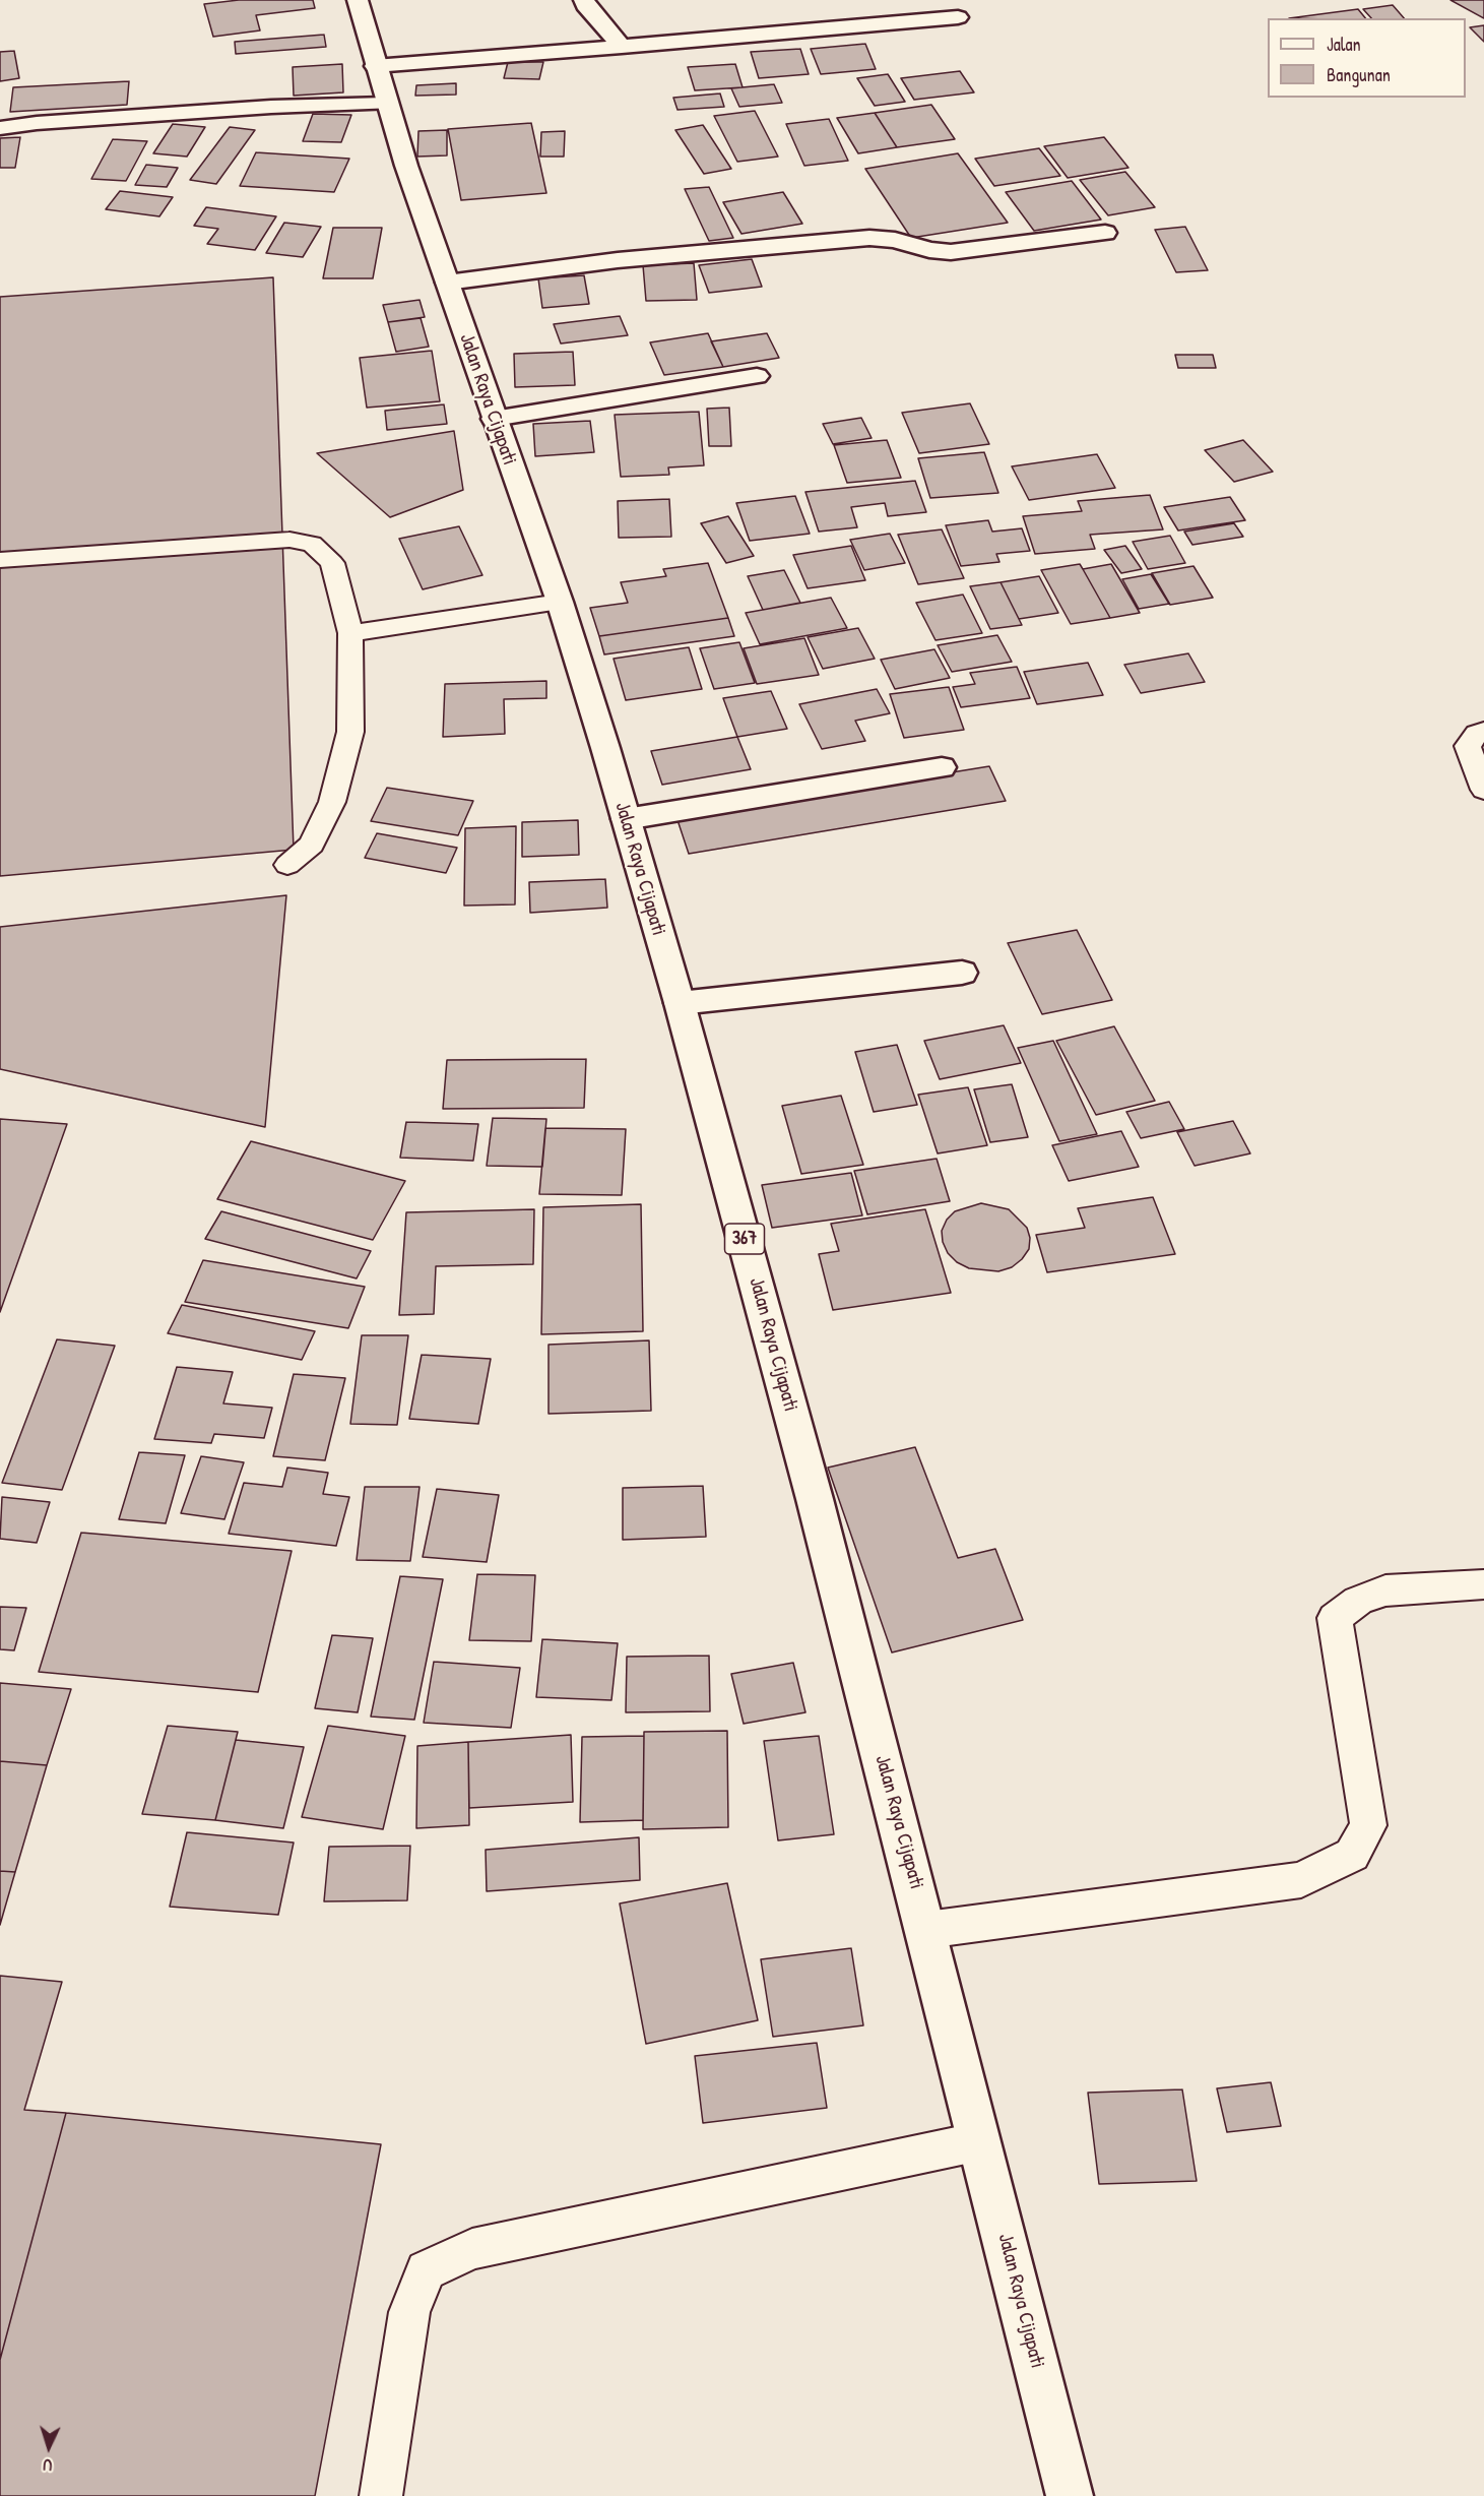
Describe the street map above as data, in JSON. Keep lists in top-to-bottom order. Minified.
{"streets":{"main road":["Jalan Raya Cijapati","367"]},"legend":["Jalan","Bangunan"],"north":"bottom"}
